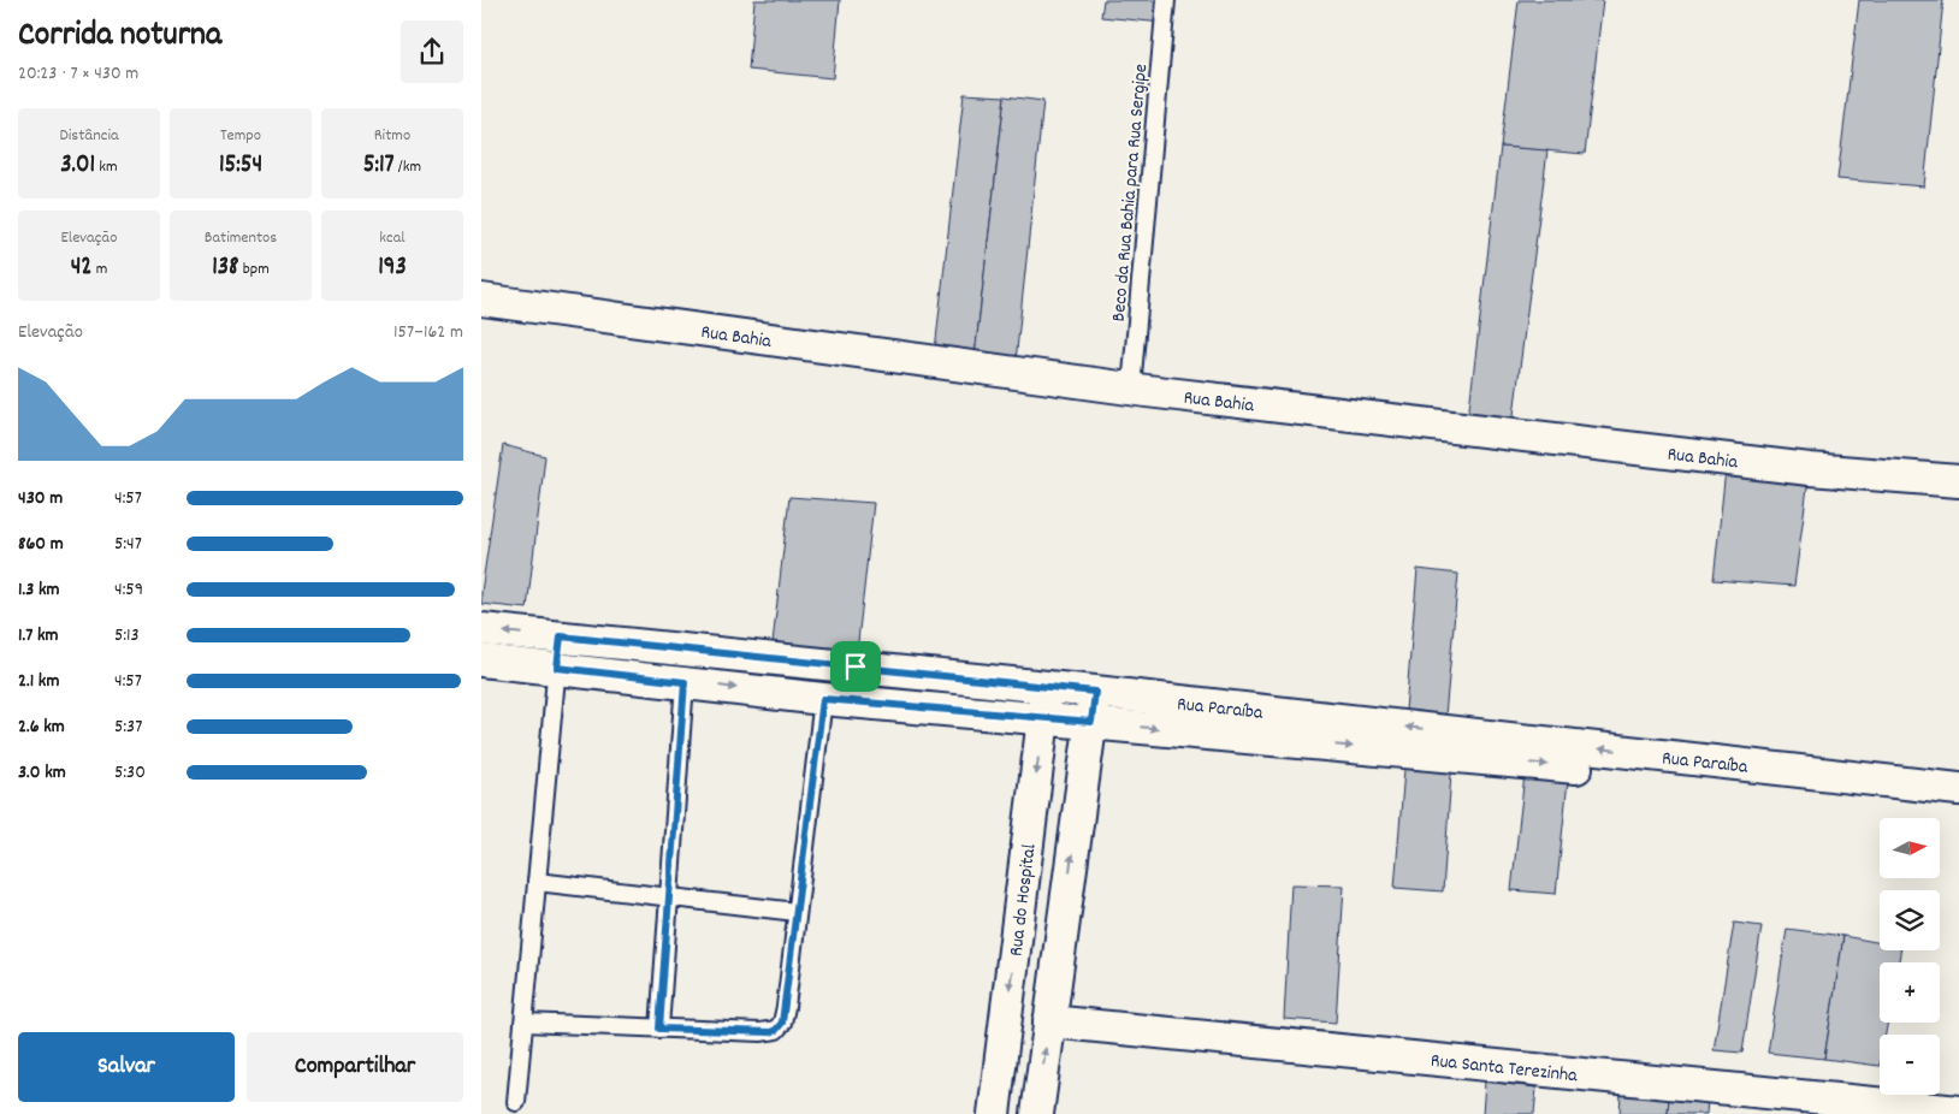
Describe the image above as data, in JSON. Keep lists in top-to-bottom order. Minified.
{"streets":{"street":["Rua Bahia","Rua Paraíba","Rua do Hospital","Rua Santa Terezinha"],"lane":["Beco da Rua Bahia para Rua Sergipe"]},"crossings":[["Beco da Rua Bahia para Rua Sergipe","Rua Bahia"],["Rua Paraíba","Rua do Hospital"]],"north":"right","page":{"heading":["Corrida noturna","20:23 · 7 × 430 m"],"stats":[["Distância","3.01 km"],["Tempo","15:54"],["Ritmo","5:17 /km"],["Elevação","42 m"],["Batimentos","138 bpm"],["kcal","193"]],"chart":["Elevação","157–162 m"],"list":[{"name":"430 m","note":"4:57"},{"name":"860 m","note":"5:47"},{"name":"1.3 km","note":"4:59"},{"name":"1.7 km","note":"5:13"},{"name":"2.1 km","note":"4:57"},{"name":"2.6 km","note":"5:37"},{"name":"3.0 km","note":"5:30"}],"map_buttons":["+","−"],"buttons":["Salvar","Compartilhar"]}}
